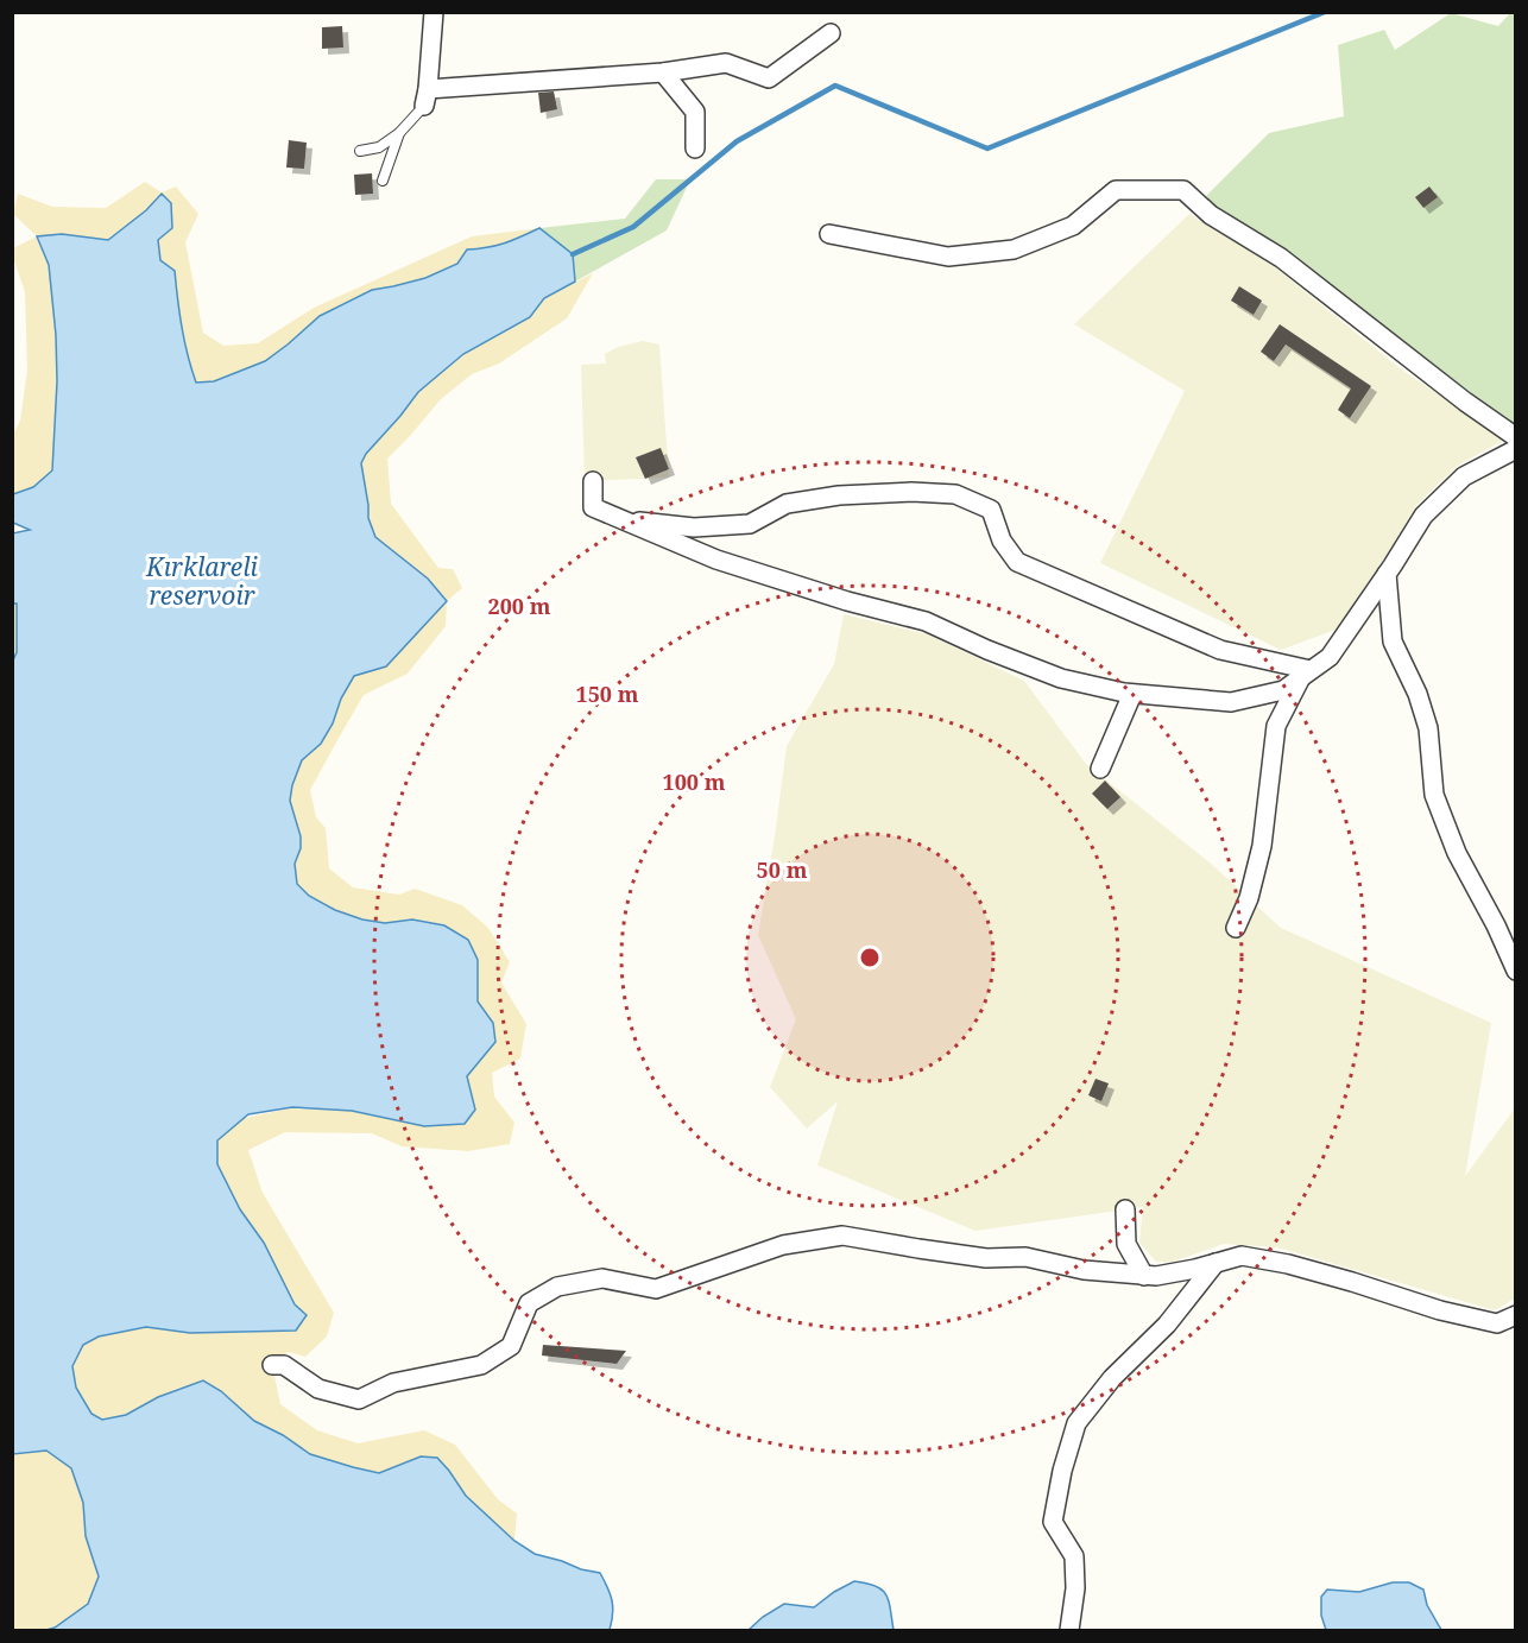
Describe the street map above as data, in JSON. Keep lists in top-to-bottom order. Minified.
{"water":["Kırklareli reservoir"],"rings":["200 m","150 m","100 m","50 m"]}
